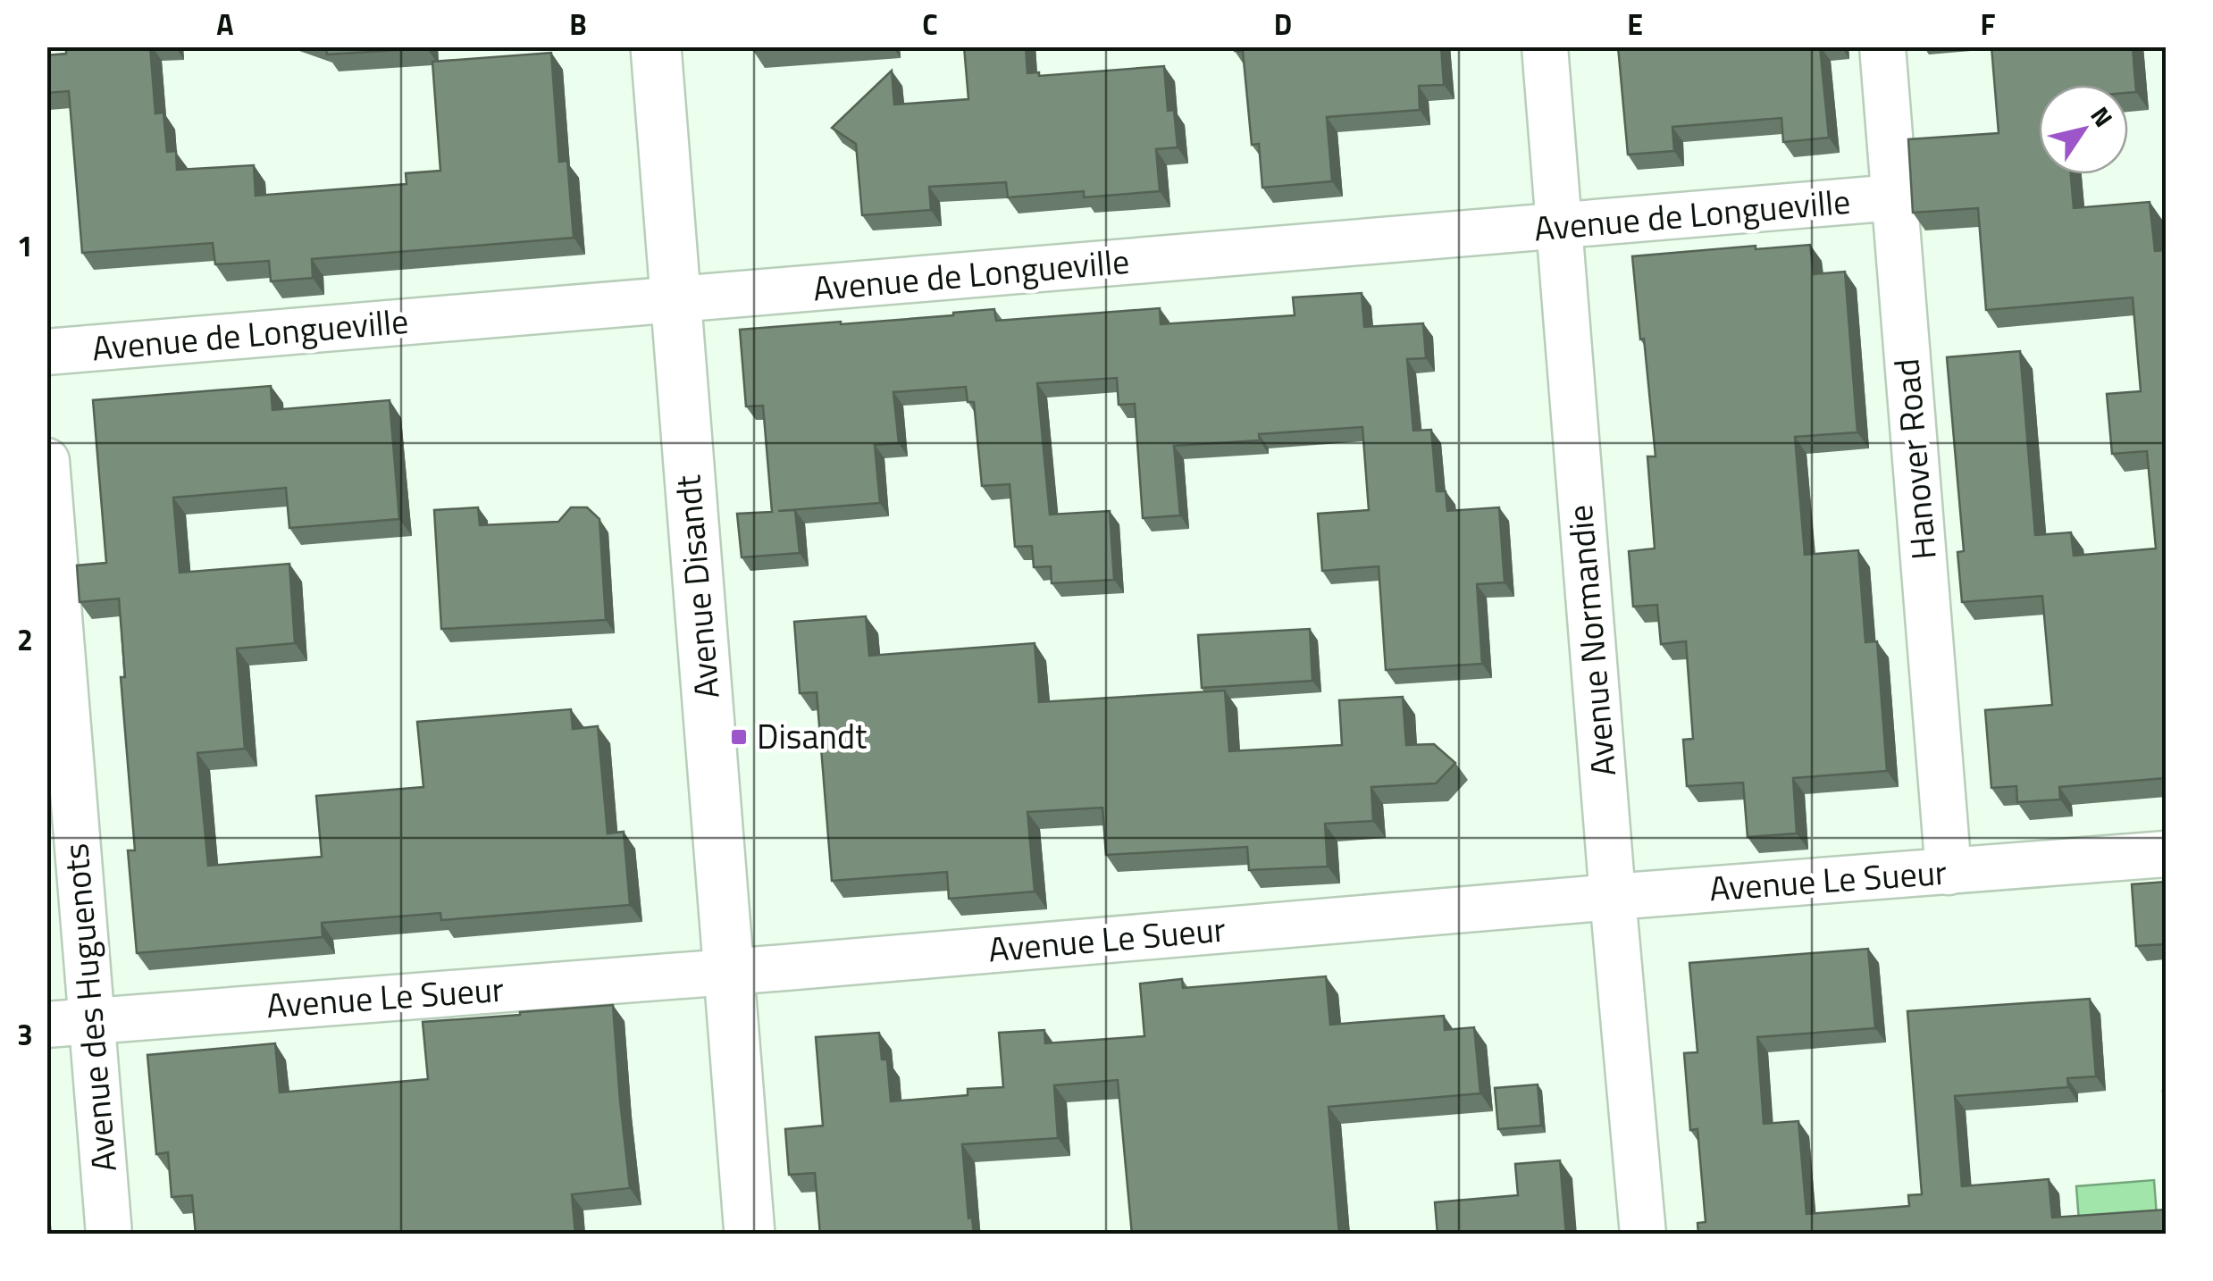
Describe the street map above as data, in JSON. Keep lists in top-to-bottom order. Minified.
{"streets":{"street":["Avenue de Longueville","Hanover Road","Avenue Disandt","Avenue Normandie","Avenue Le Sueur","Avenue des Huguenots"]},"crossings":[["Avenue de Longueville","Hanover Road"],["Avenue de Longueville","Avenue Disandt"],["Avenue de Longueville","Avenue Normandie"],["Hanover Road","Avenue Le Sueur"],["Avenue Disandt","Avenue Le Sueur"],["Avenue Normandie","Avenue Le Sueur"],["Avenue Le Sueur","Avenue des Huguenots"]],"places":{"transit":["Disandt"]},"north":"top right","grid":{"columns":["A","B","C","D","E","F"],"rows":["1","2","3"]}}
